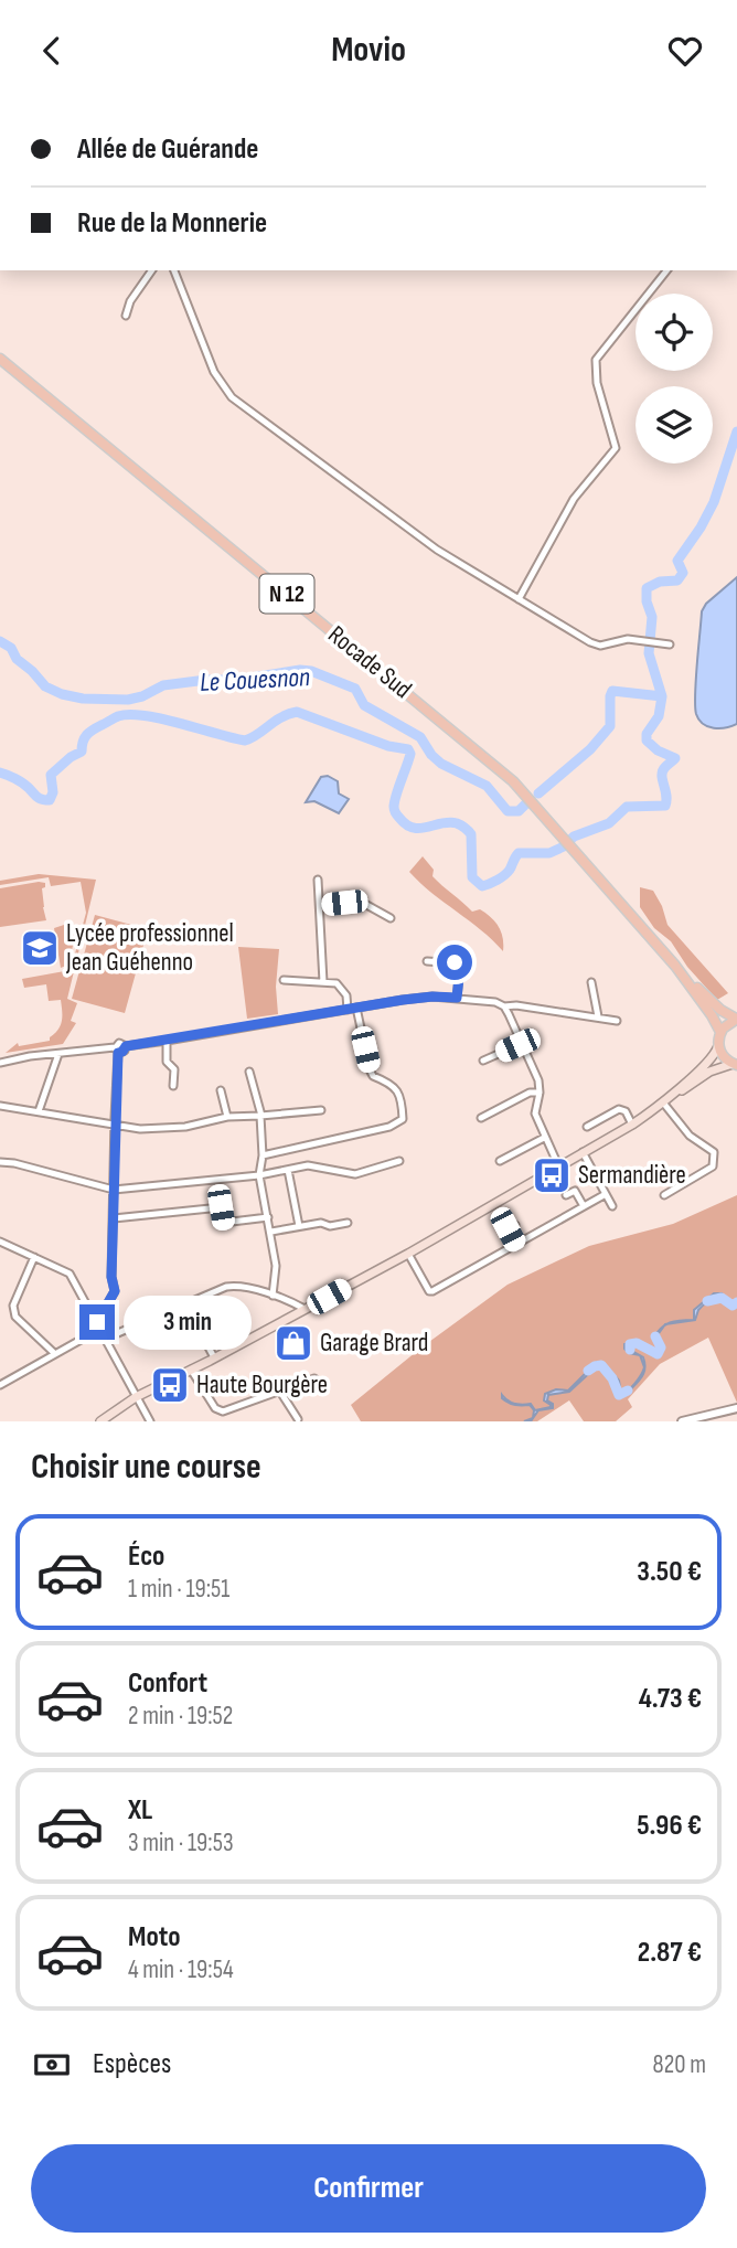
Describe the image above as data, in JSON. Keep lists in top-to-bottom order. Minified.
{"streets":{"main road":["N 12","Rocade Sud"]},"water":["Le Couesnon"],"places":{"school or university":["Lycée professionnel Jean Guéhenno"],"bus stop":["Sermandière","Haute Bourgère"],"shop":["Garage Brard"]},"page":{"header":"Movio","banner":["Allée de Guérande","Rue de la Monnerie"],"bubble":"3 min","heading":"Choisir une course","list":[{"name":"Éco","note":"1 min · 19:51","value":"3.50 €"},{"name":"Confort","note":"2 min · 19:52","value":"4.73 €"},{"name":"XL","note":"3 min · 19:53","value":"5.96 €"},{"name":"Moto","note":"4 min · 19:54","value":"2.87 €"}],"pay":["Espèces","820 m"],"buttons":"Confirmer"}}
